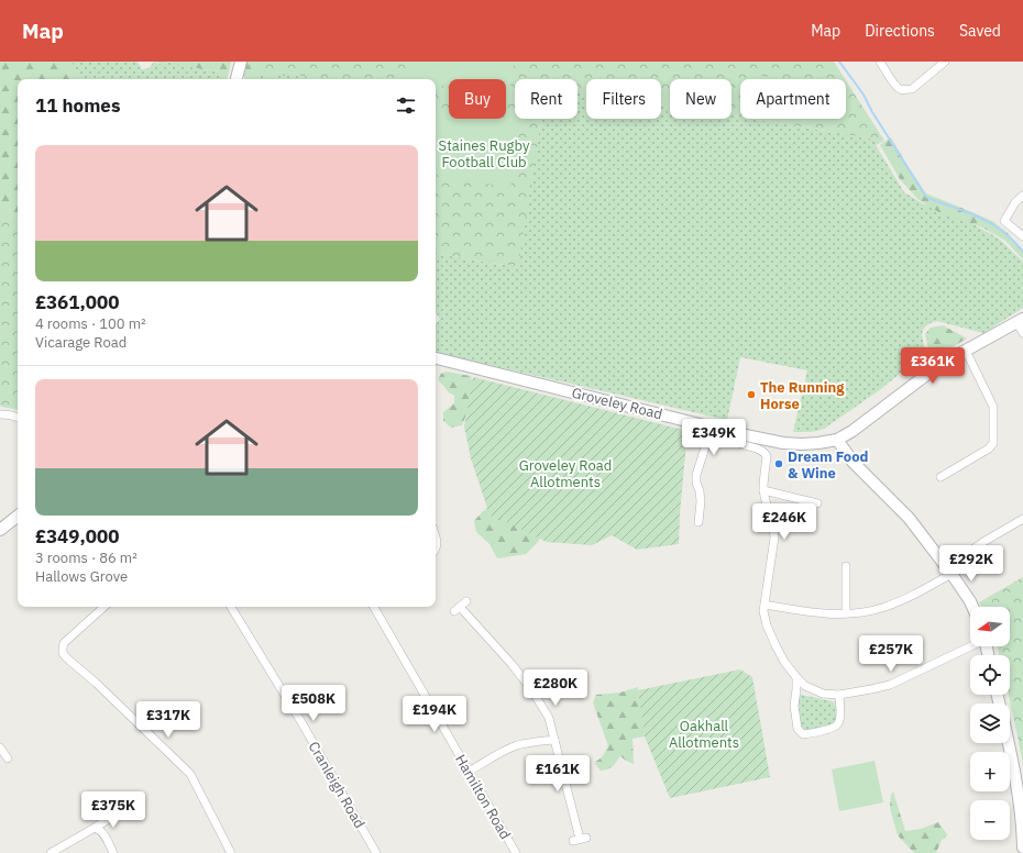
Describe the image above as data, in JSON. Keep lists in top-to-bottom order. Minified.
{"streets":{"street":["Groveley Road","Cranleigh Road","Hamilton Road"]},"parks":["Staines Rugby Football Club","Groveley Road Allotments","Oakhall Allotments"],"places":["The Running Horse","Dream Food & Wine"],"north":"left","page":{"header":"Map","nav":["Map","Directions","Saved"],"chip":["Buy","Rent","Filters","New","Apartment"],"heading":"11 homes","list":[{"name":"£361,000","note":"4 rooms · 100 m² · Vicarage Road"},{"name":"£349,000","note":"3 rooms · 86 m² · Hallows Grove"}],"price":["£361K","£349K","£246K","£292K","£257K","£280K","£508K","£194K","£317K","£161K","£375K"],"map_buttons":["+","−"]}}
